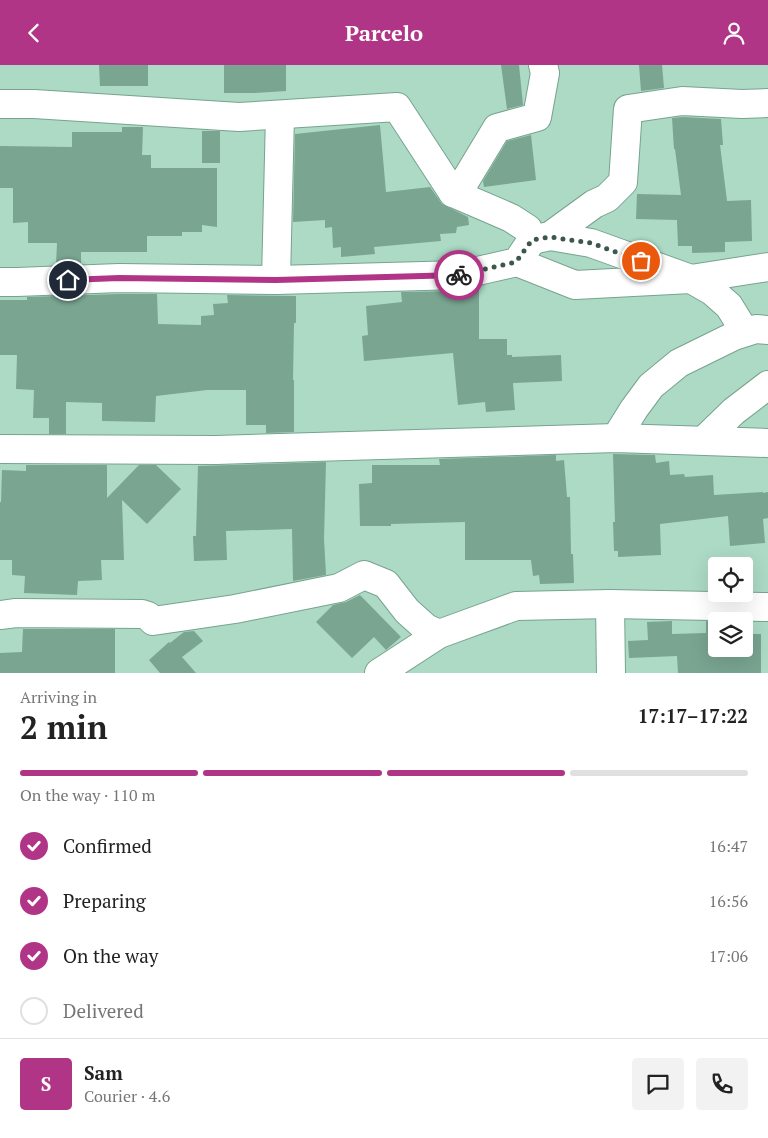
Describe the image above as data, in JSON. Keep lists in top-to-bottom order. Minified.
{"page":{"header":"Parcelo","heading":["2 min","Arriving in","17:17–17:22"],"panel":["Sam","Courier · 4.6"],"bar":"On the way · 110 m","list":[["Confirmed","16:47"],["Preparing","16:56"],["On the way","17:06"],"Delivered"],"round":"S"}}
